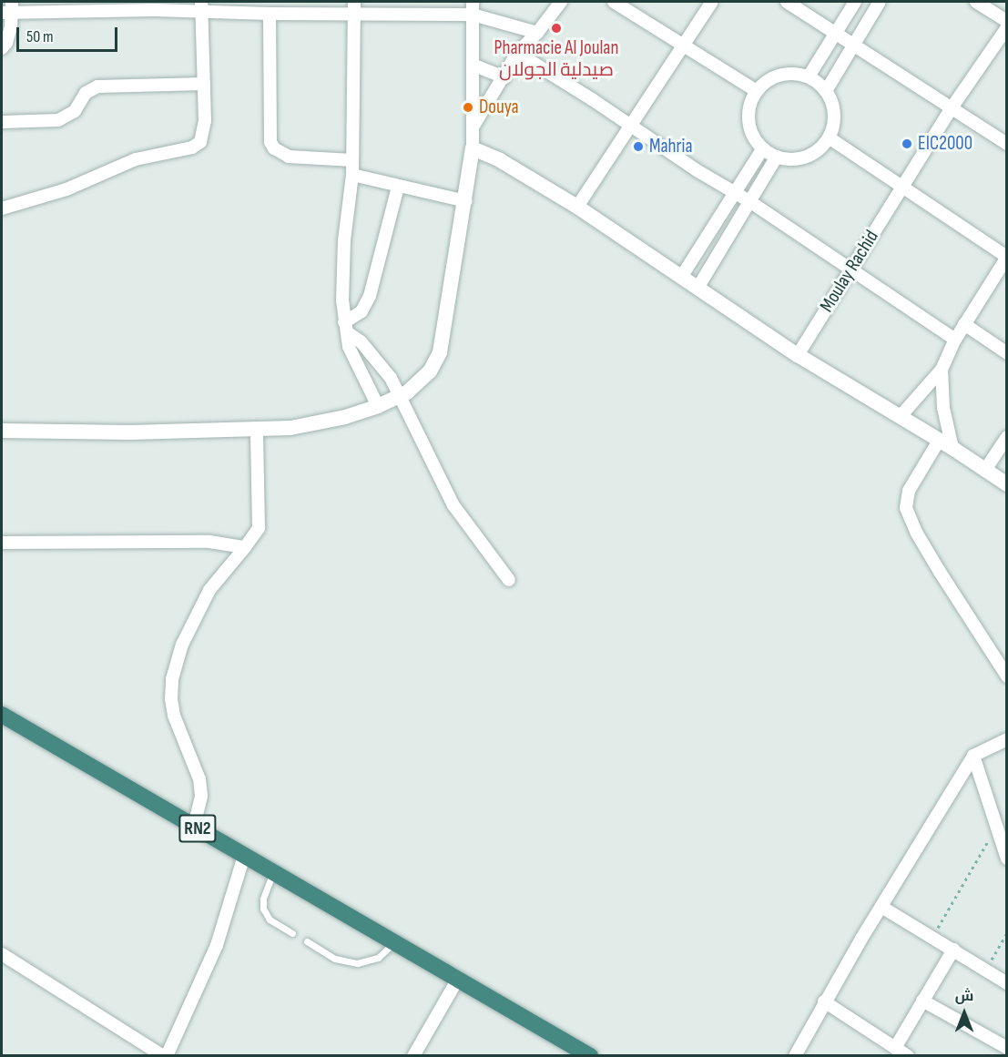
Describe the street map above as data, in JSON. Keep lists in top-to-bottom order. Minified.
{"streets":{"highway":["RN2"],"street":["Moulay Rachid"]},"places":["Pharmacie Al Joulan صيدلية الجولان","Douya","EIC2000","Mahria"],"scale_bar":"50 m","north":"top"}
